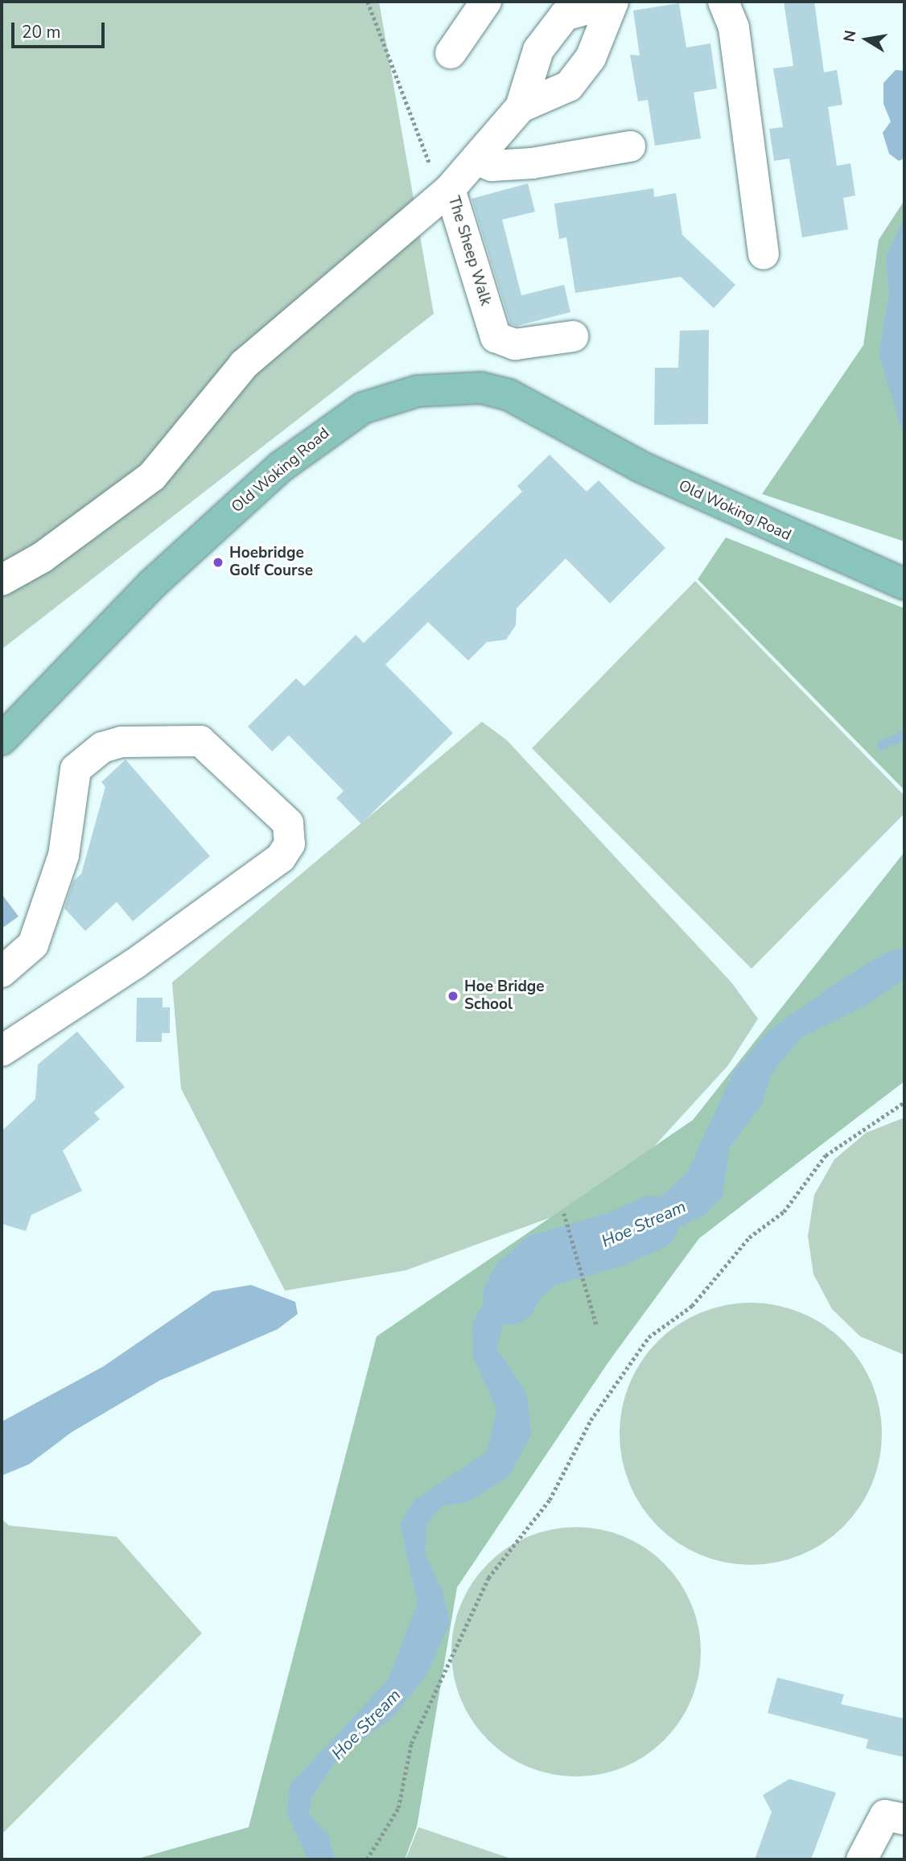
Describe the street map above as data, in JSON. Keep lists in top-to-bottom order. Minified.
{"streets":{"main road":["Old Woking Road"],"street":["The Sheep Walk"]},"water":["Hoe Stream"],"places":["Hoebridge Golf Course","Hoe Bridge School"],"scale_bar":"20 m","north":"left"}
